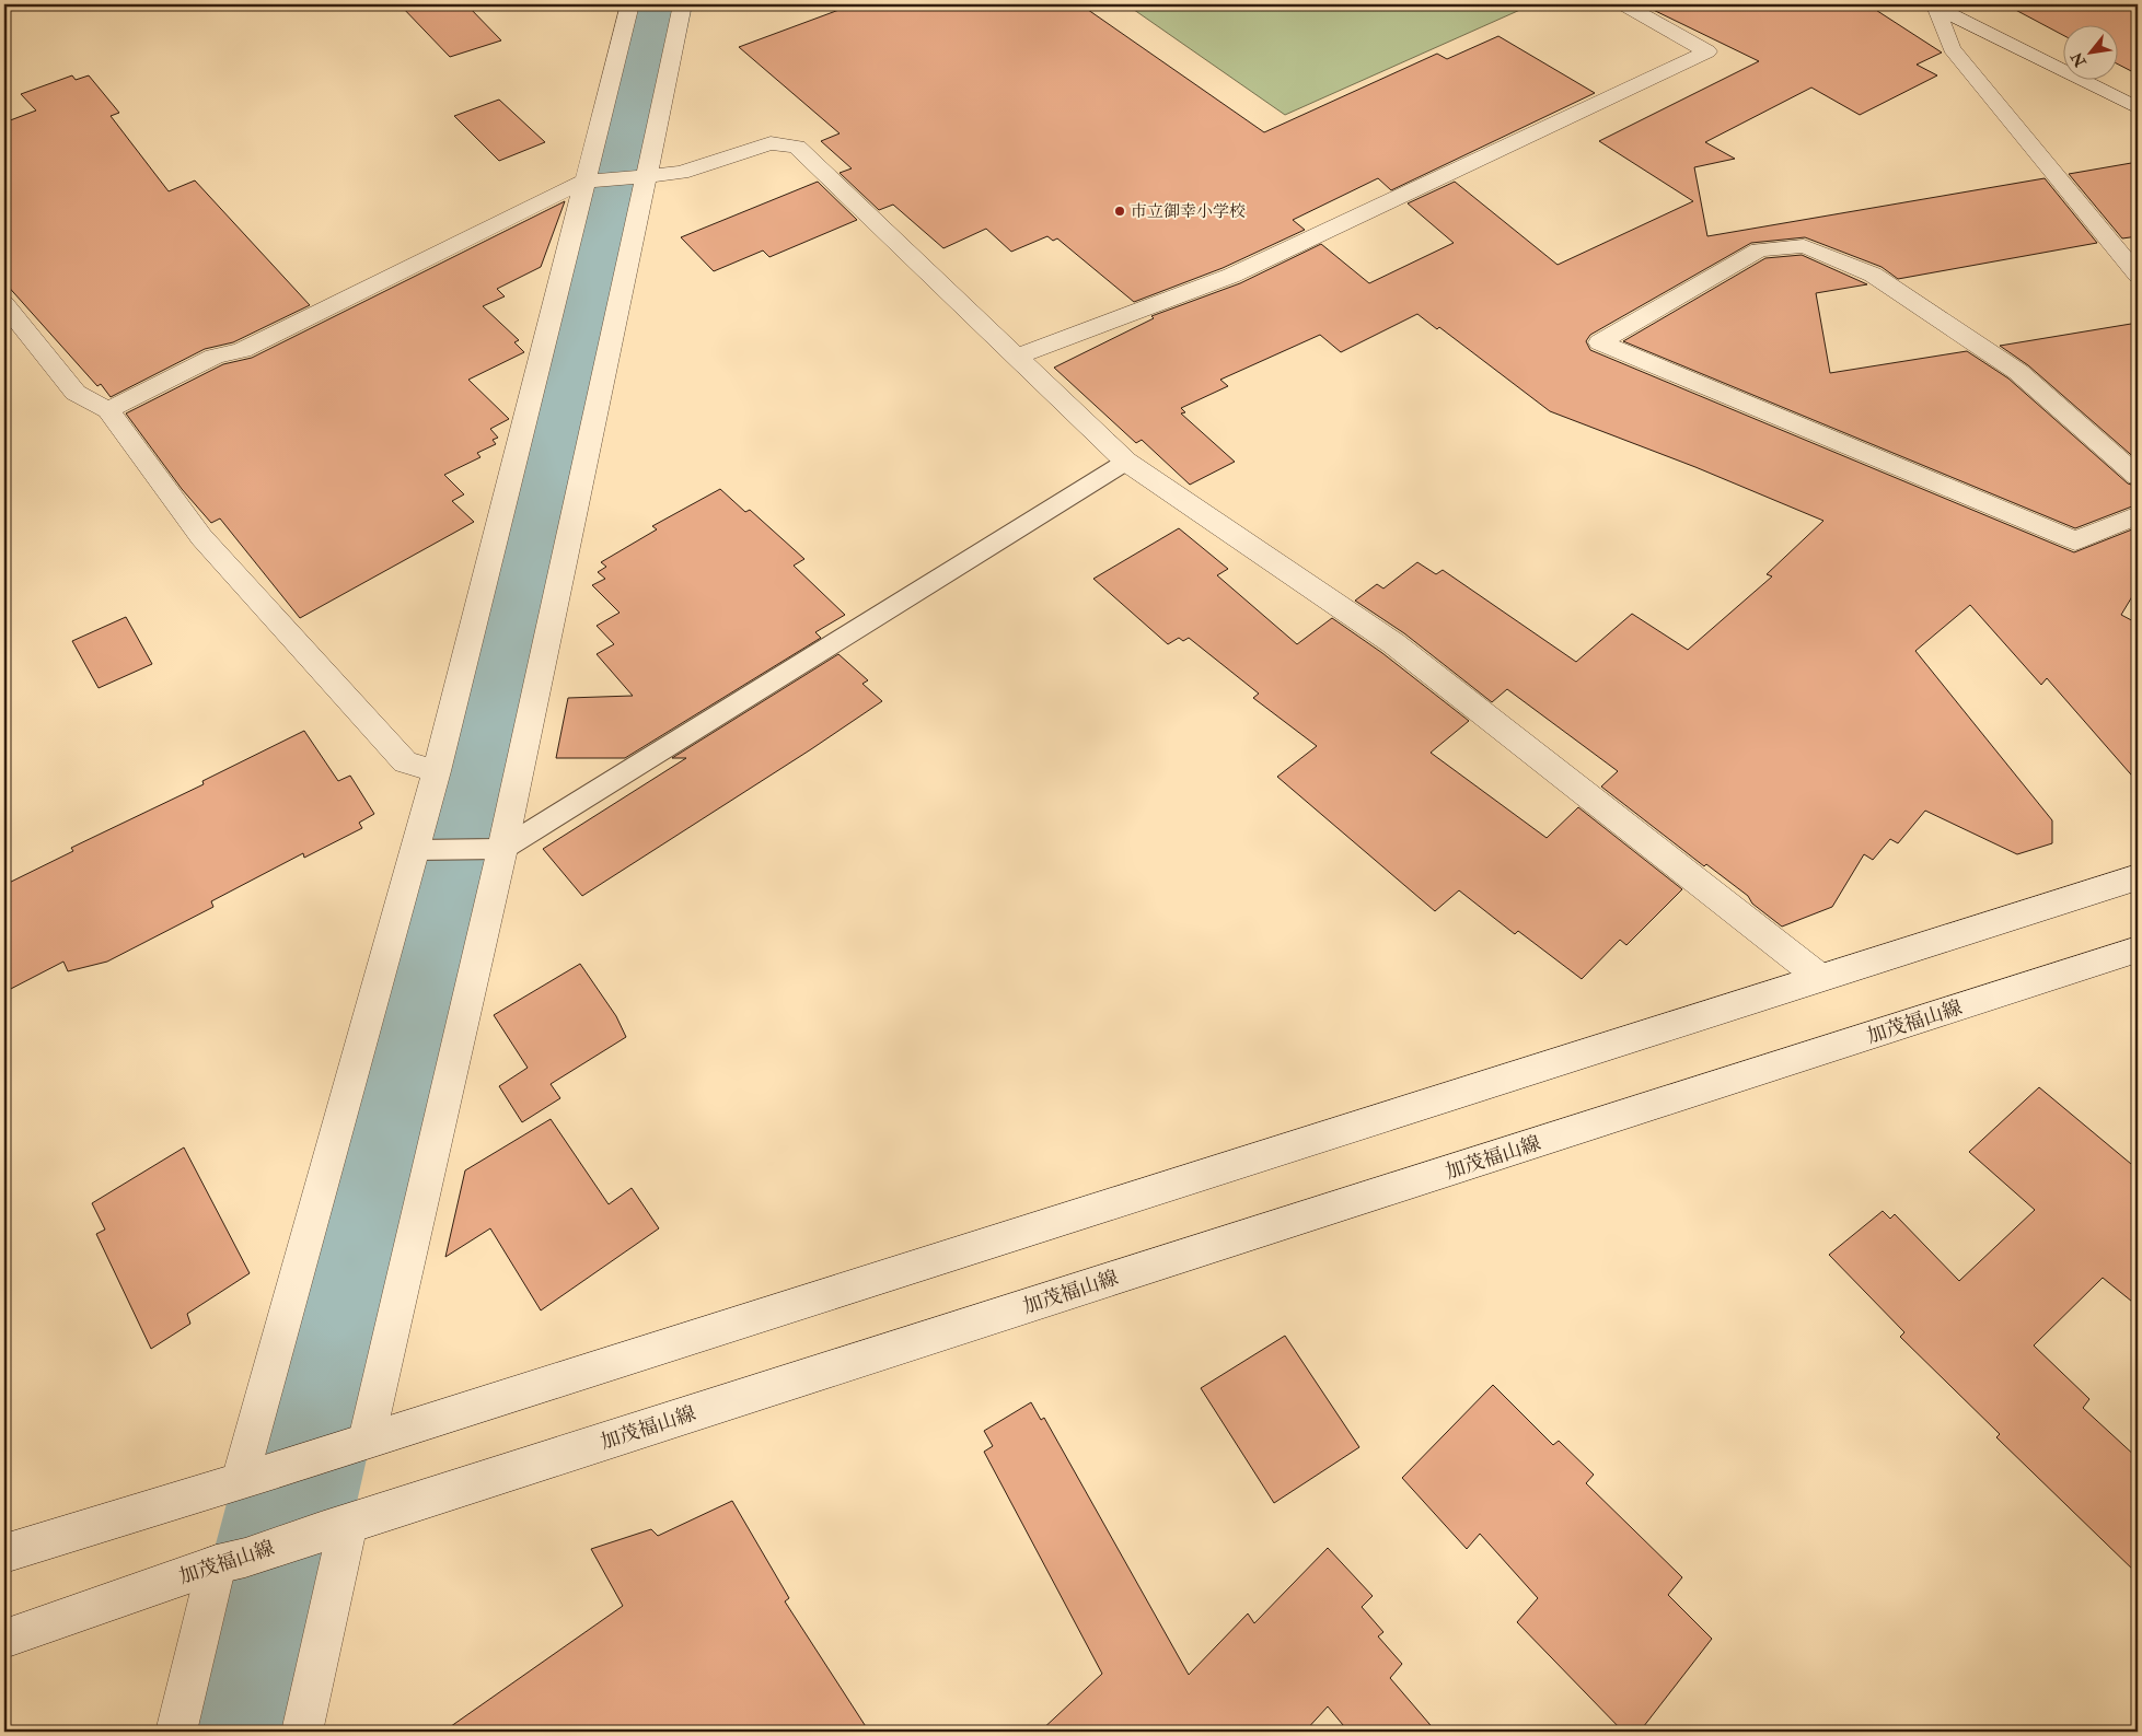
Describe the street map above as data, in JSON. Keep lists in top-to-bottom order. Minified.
{"streets":{"street":["加茂福山線"]},"places":["市立御幸小学校"],"north":"bottom left"}
